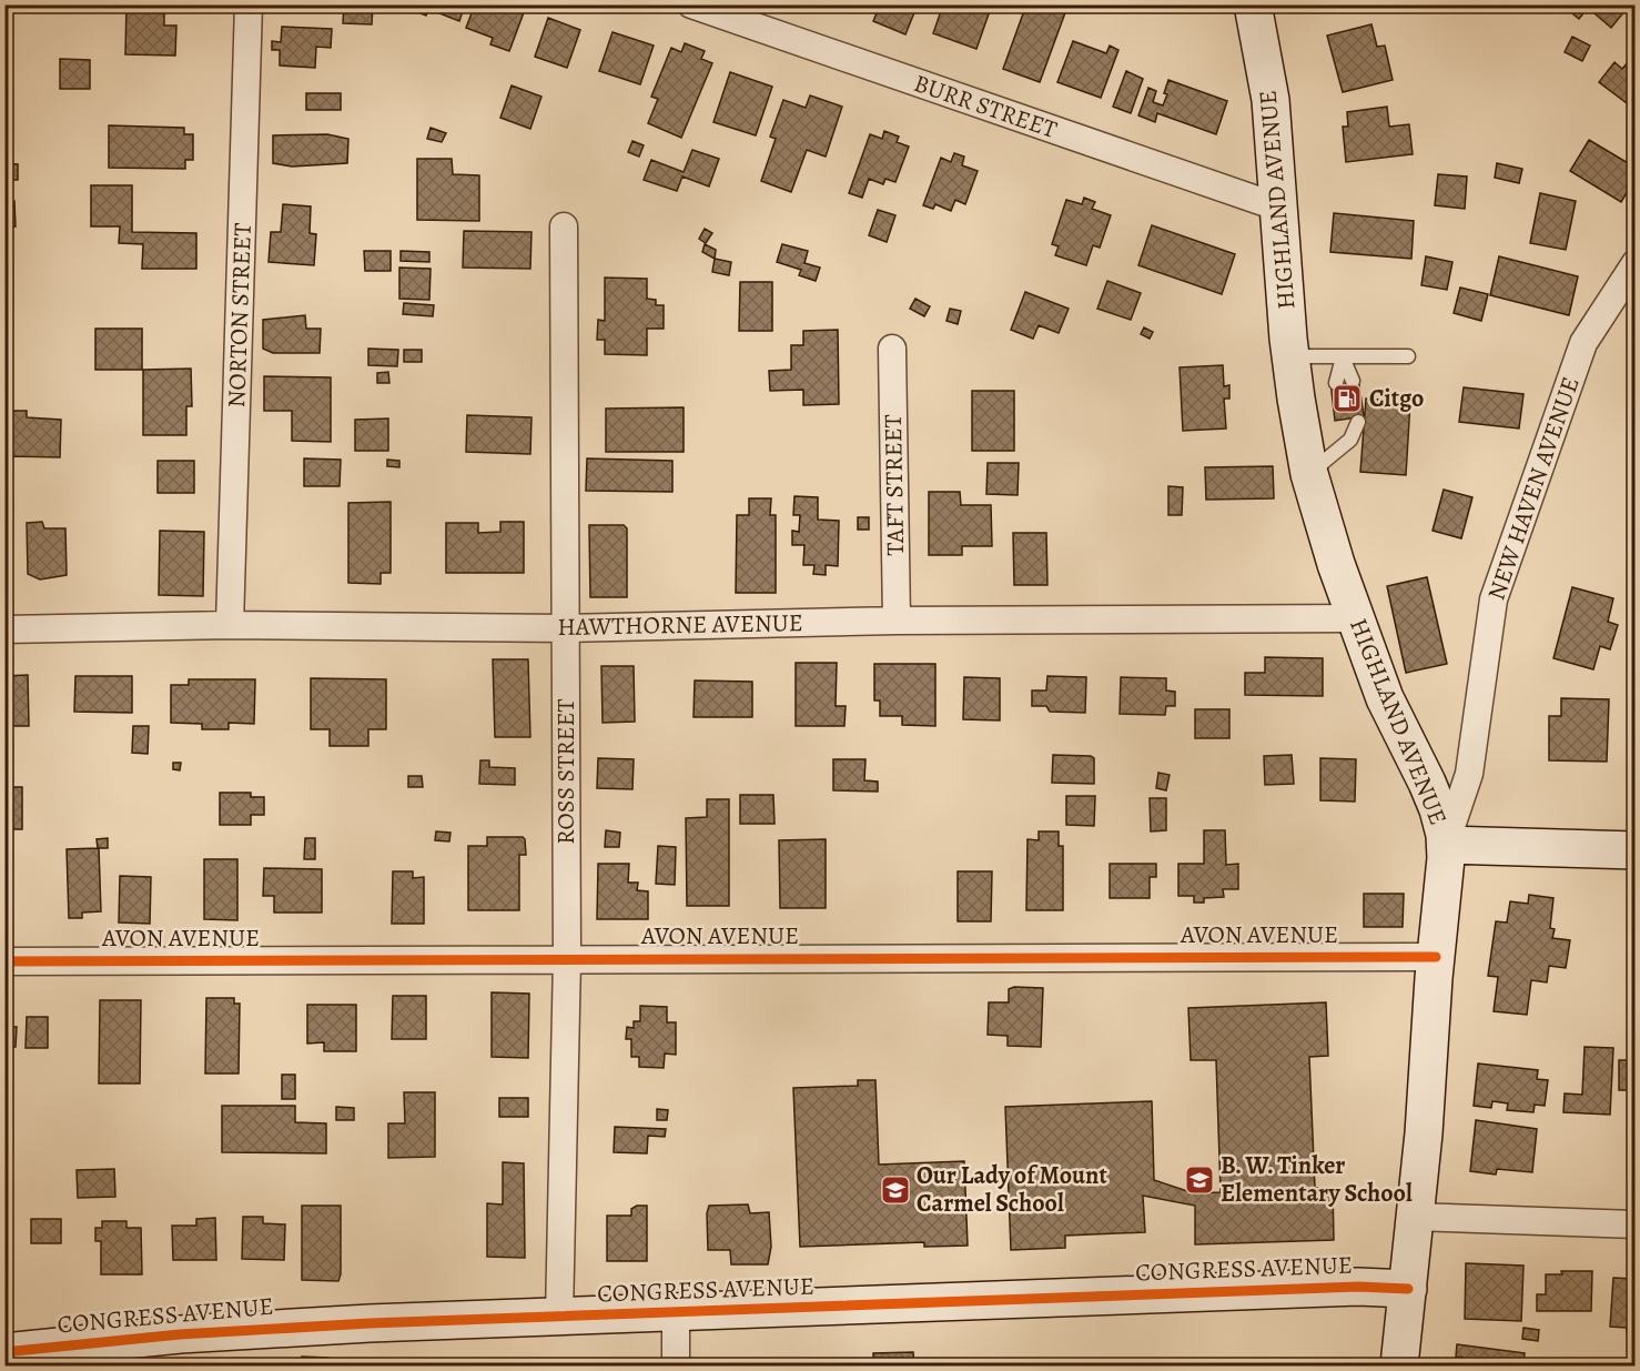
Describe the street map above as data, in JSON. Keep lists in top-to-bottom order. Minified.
{"streets":{"street":["BURR STREET","HIGHLAND AVENUE","NORTON STREET","TAFT STREET","NEW HAVEN AVENUE","HAWTHORNE AVENUE","ROSS STREET","AVON AVENUE","CONGRESS AVENUE"]},"crossings":[["BURR STREET","HIGHLAND AVENUE"],["HIGHLAND AVENUE","NEW HAVEN AVENUE"],["HIGHLAND AVENUE","HAWTHORNE AVENUE"],["HIGHLAND AVENUE","AVON AVENUE"],["HIGHLAND AVENUE","CONGRESS AVENUE"],["NORTON STREET","HAWTHORNE AVENUE"],["TAFT STREET","HAWTHORNE AVENUE"],["HAWTHORNE AVENUE","ROSS STREET"],["ROSS STREET","AVON AVENUE"],["ROSS STREET","CONGRESS AVENUE"]],"places":{"fuel station":["Citgo"],"school or university":["B. W. Tinker Elementary School","Our Lady of Mount Carmel School"]}}
